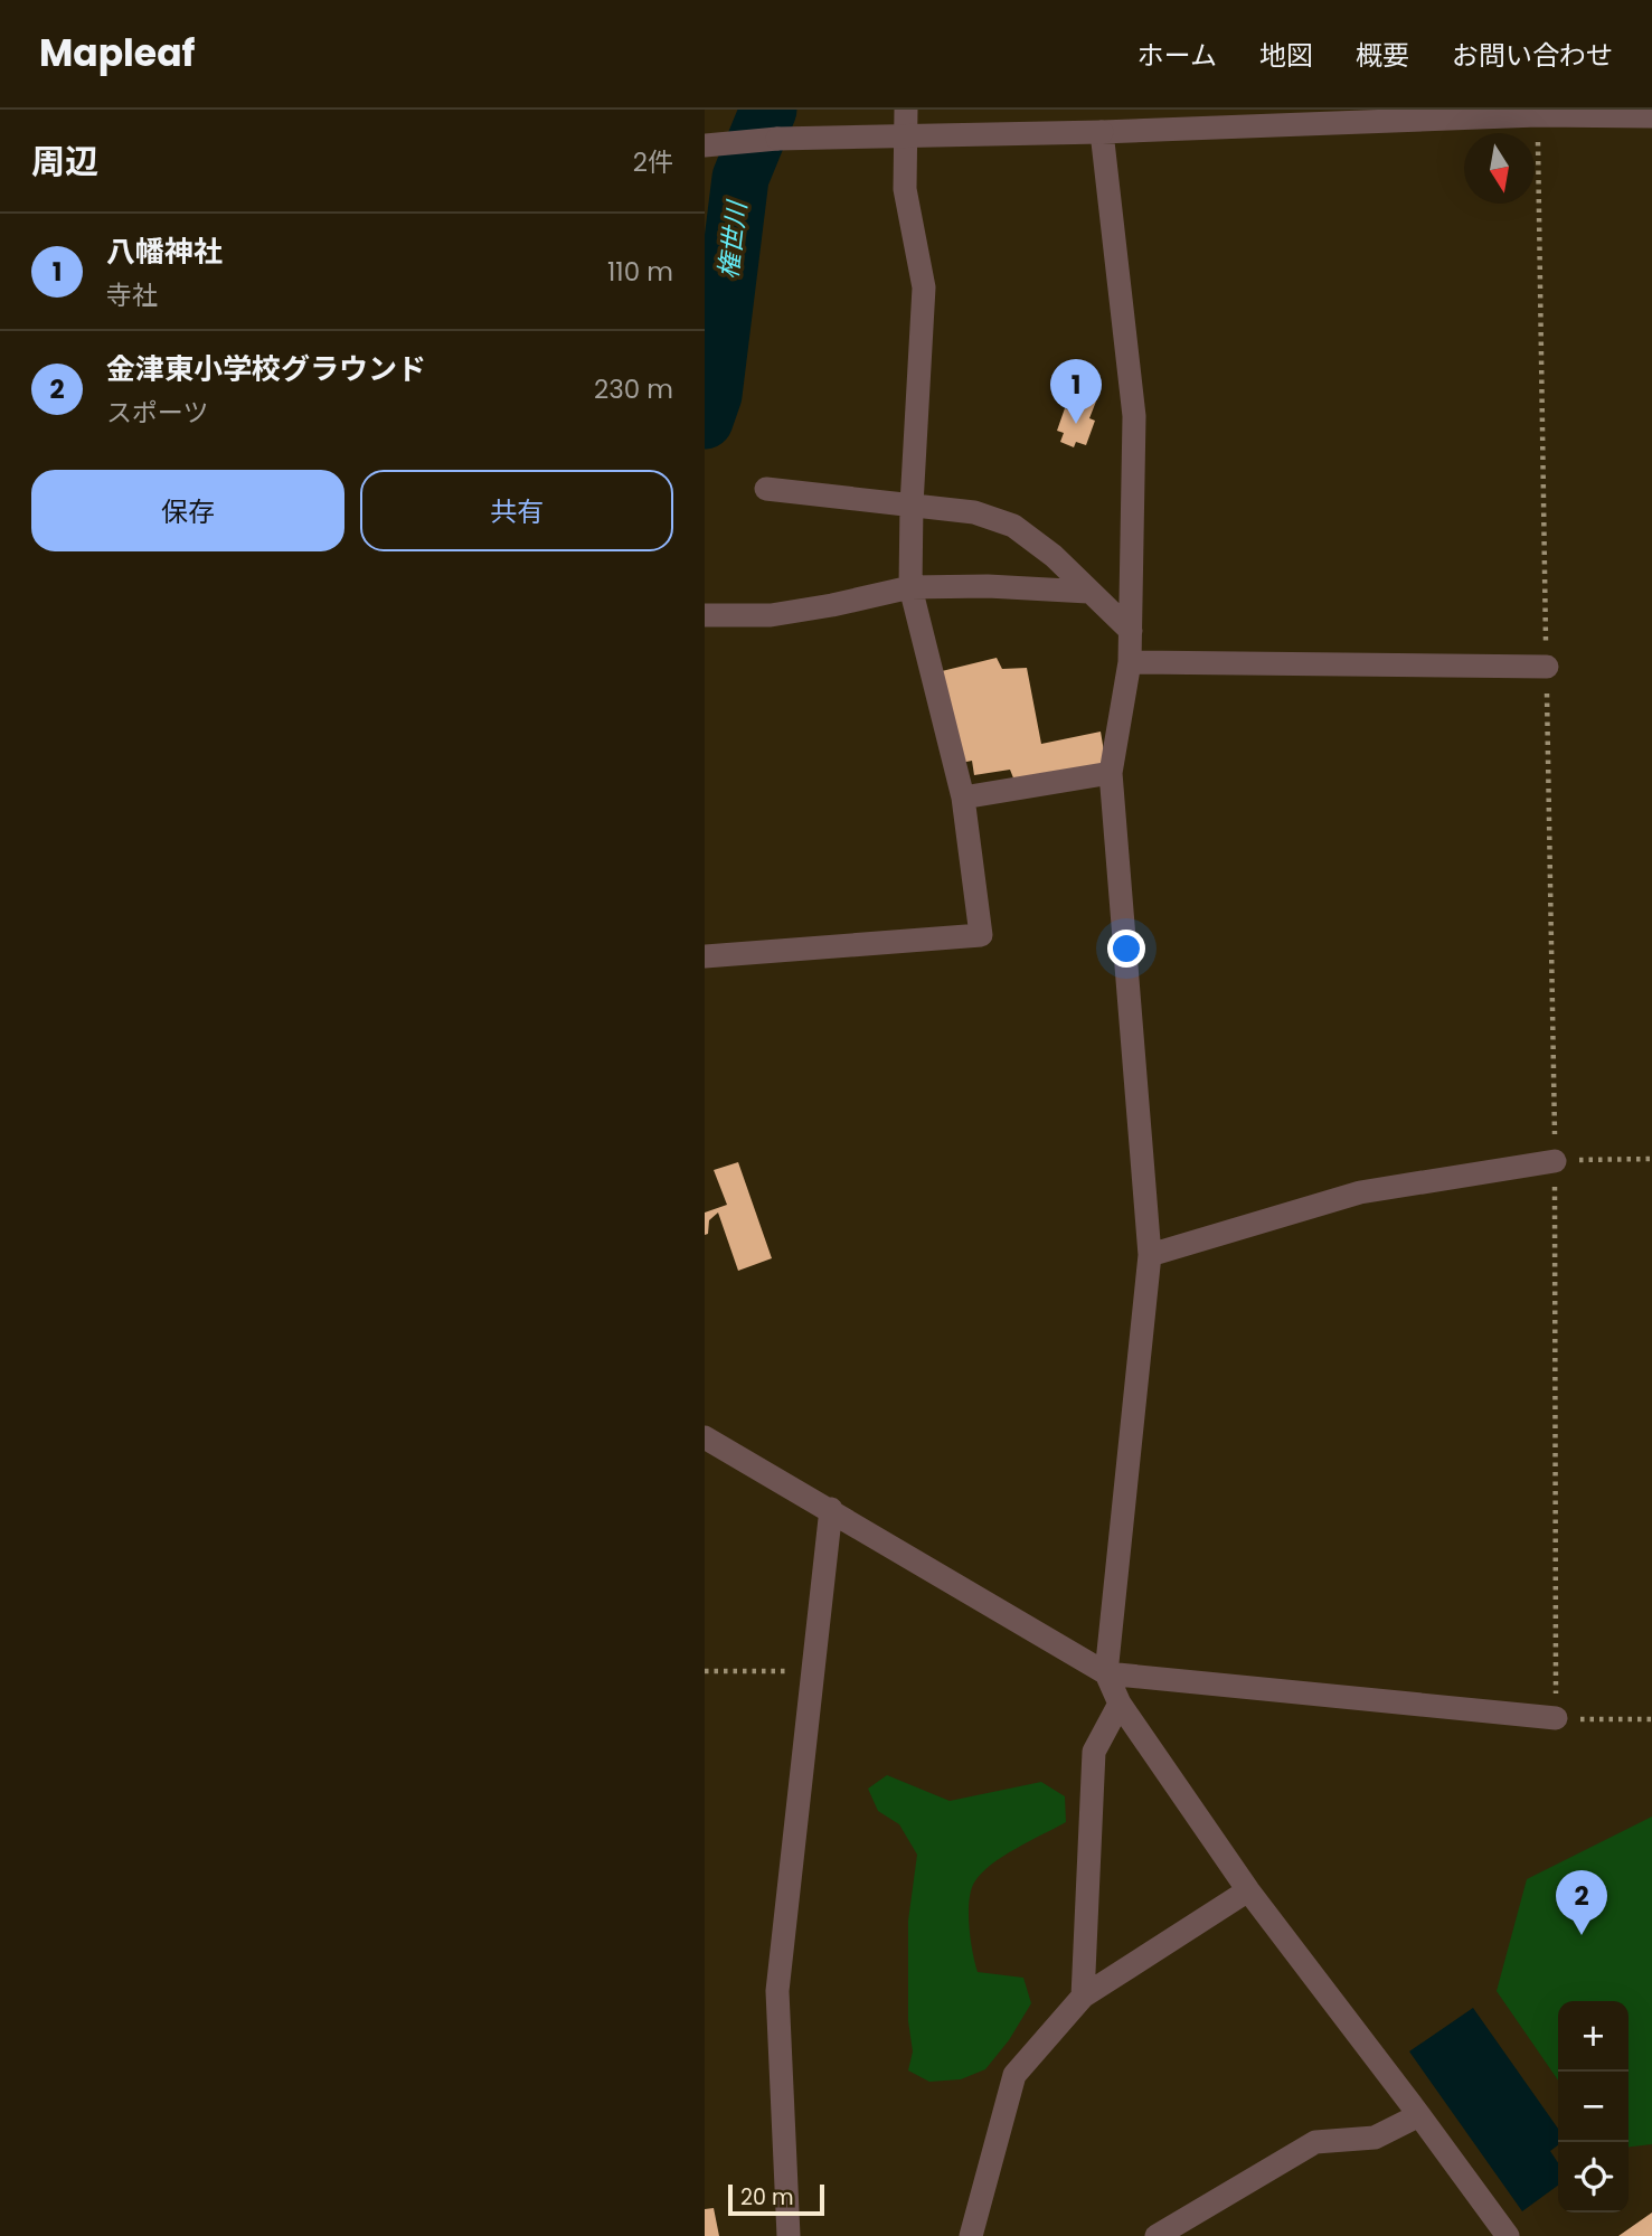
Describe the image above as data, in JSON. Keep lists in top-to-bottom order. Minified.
{"water":["権世川"],"scale_bar":"20 m","north":"bottom","page":{"header":"Mapleaf","nav":["ホーム","地図","概要","お問い合わせ"],"heading":["周辺","2件"],"list":[{"mark":"1","name":"八幡神社","note":"寺社","value":"110 m"},{"mark":"2","name":"金津東小学校グラウンド","note":"スポーツ","value":"230 m"}],"pins":["1","2"],"buttons":["保存","共有"],"map_buttons":["+","−"],"scale":"20 m"}}
